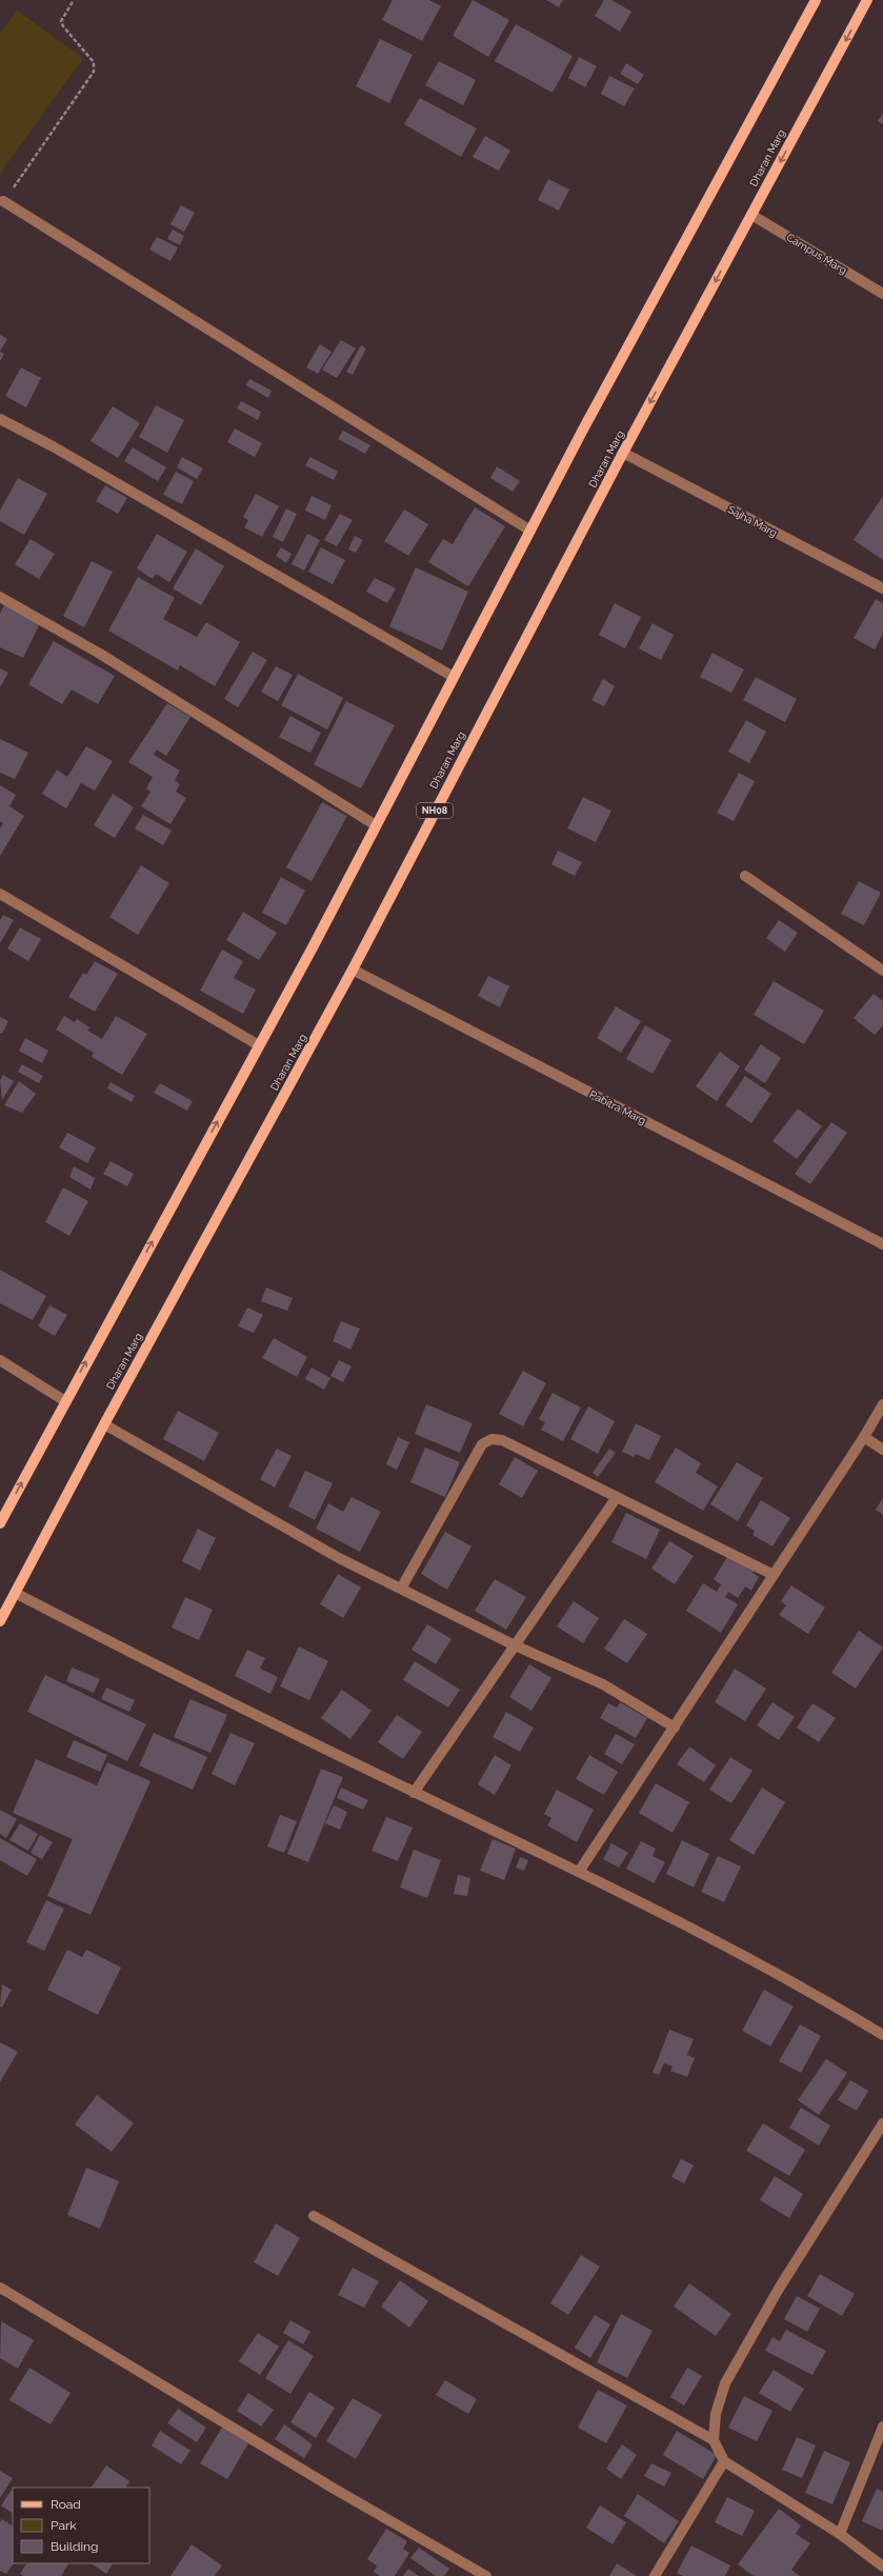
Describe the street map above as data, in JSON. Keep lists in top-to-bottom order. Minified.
{"streets":{"main road":["Dharan Marg","NH08"],"street":["Campus Marg","Sajha Marg","Pabitra Marg"]},"crossings":[["Dharan Marg","Campus Marg"],["Dharan Marg","Sajha Marg"],["Dharan Marg","Pabitra Marg"]],"legend":["Road","Park","Building"]}
